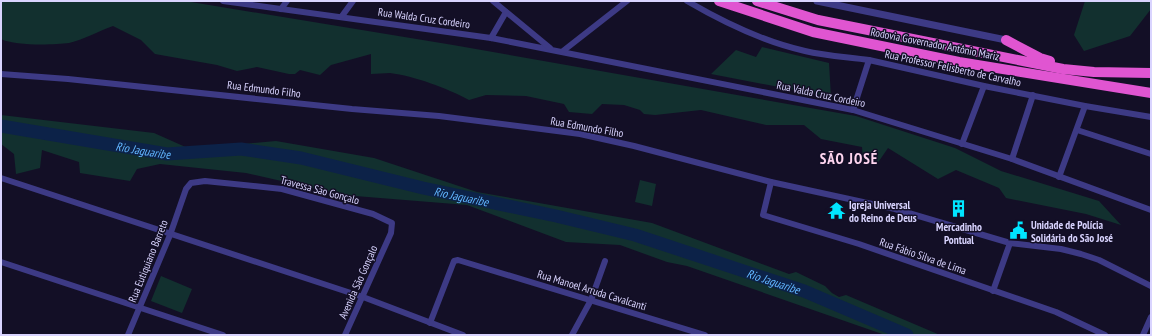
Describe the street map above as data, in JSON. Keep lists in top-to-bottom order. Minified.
{"streets":{"highway":["Rodovia Governador Antônio Mariz"],"street":["Rua Walda Cruz Cordeiro","Rua Professor Felisberto de Carvalho","Rua Edmundo Filho","Rua Valda Cruz Cordeiro","Travessa São Gonçalo","Rua Fábio Silva de Lima","Rua Eutiquiano Barreto","Avenida São Gonçalo","Rua Manoel Arruda Cavalcanti"]},"crossings":[["Rua Walda Cruz Cordeiro","Rua Valda Cruz Cordeiro"],["Rua Professor Felisberto de Carvalho","Rua Valda Cruz Cordeiro"],["Rua Edmundo Filho","Rua Fábio Silva de Lima"],["Travessa São Gonçalo","Rua Eutiquiano Barreto"],["Travessa São Gonçalo","Avenida São Gonçalo"]],"districts":["SÃO JOSÉ"],"water":["Rio Jaguaribe"],"places":{"building":["Mercadinho Pontual"],"temple":["Igreja Universal do Reino de Deus"],"public building":["Unidade de Polícia Solidária do São José"]}}
